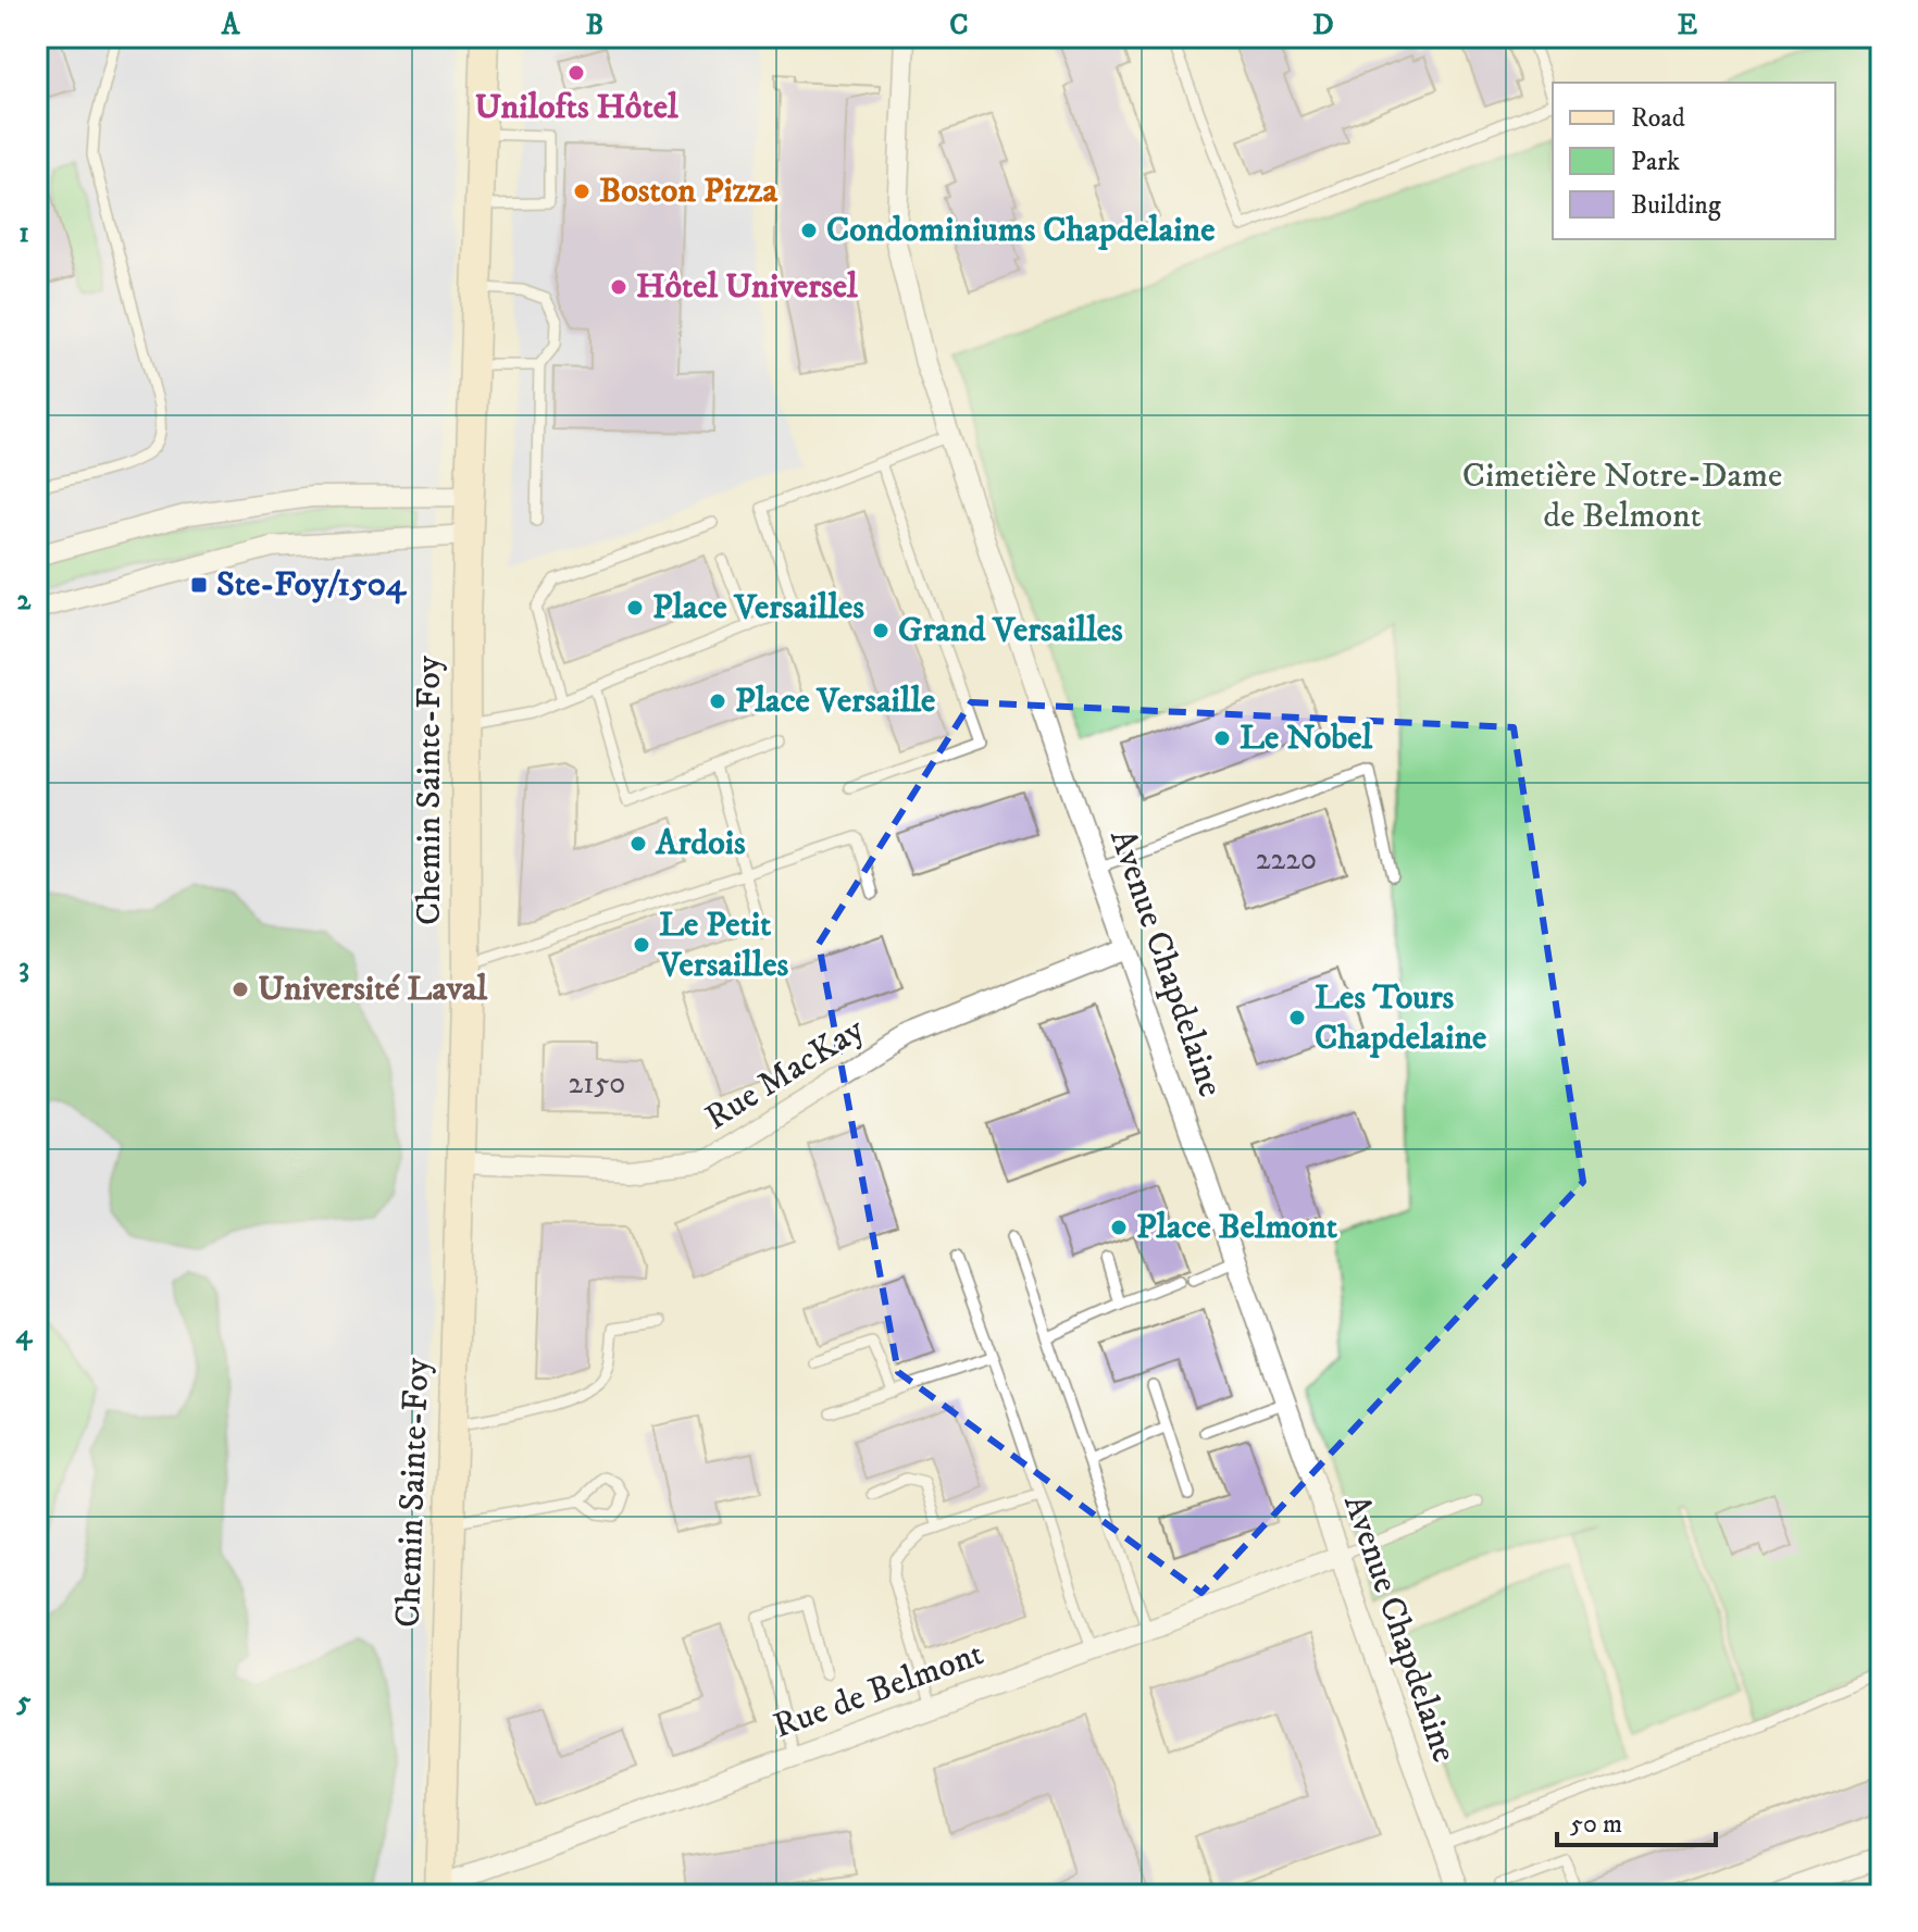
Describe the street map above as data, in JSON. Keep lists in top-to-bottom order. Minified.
{"streets":{"main road":["Chemin Sainte-Foy"],"street":["Avenue Chapdelaine","Rue MacKay","Rue de Belmont"]},"crossings":[["Chemin Sainte-Foy","Rue MacKay"],["Chemin Sainte-Foy","Rue de Belmont"],["Avenue Chapdelaine","Rue MacKay"],["Avenue Chapdelaine","Rue de Belmont"]],"parks":["Cimetière Notre-Dame de Belmont"],"places":{"other":["Unilofts Hôtel","Boston Pizza","Condominiums Chapdelaine","Hôtel Universel","Place Versailles","Grand Versailles","Place Versaille","Le Nobel","Ardois","Le Petit Versailles","Université Laval","Les Tours Chapdelaine","Place Belmont"],"transit":["Ste-Foy/1504"]},"house_numbers":["2220","2150"],"legend":["Road","Park","Building"],"scale_bar":"50 m","grid":{"columns":["A","B","C","D","E"],"rows":["1","2","3","4","5"]}}
